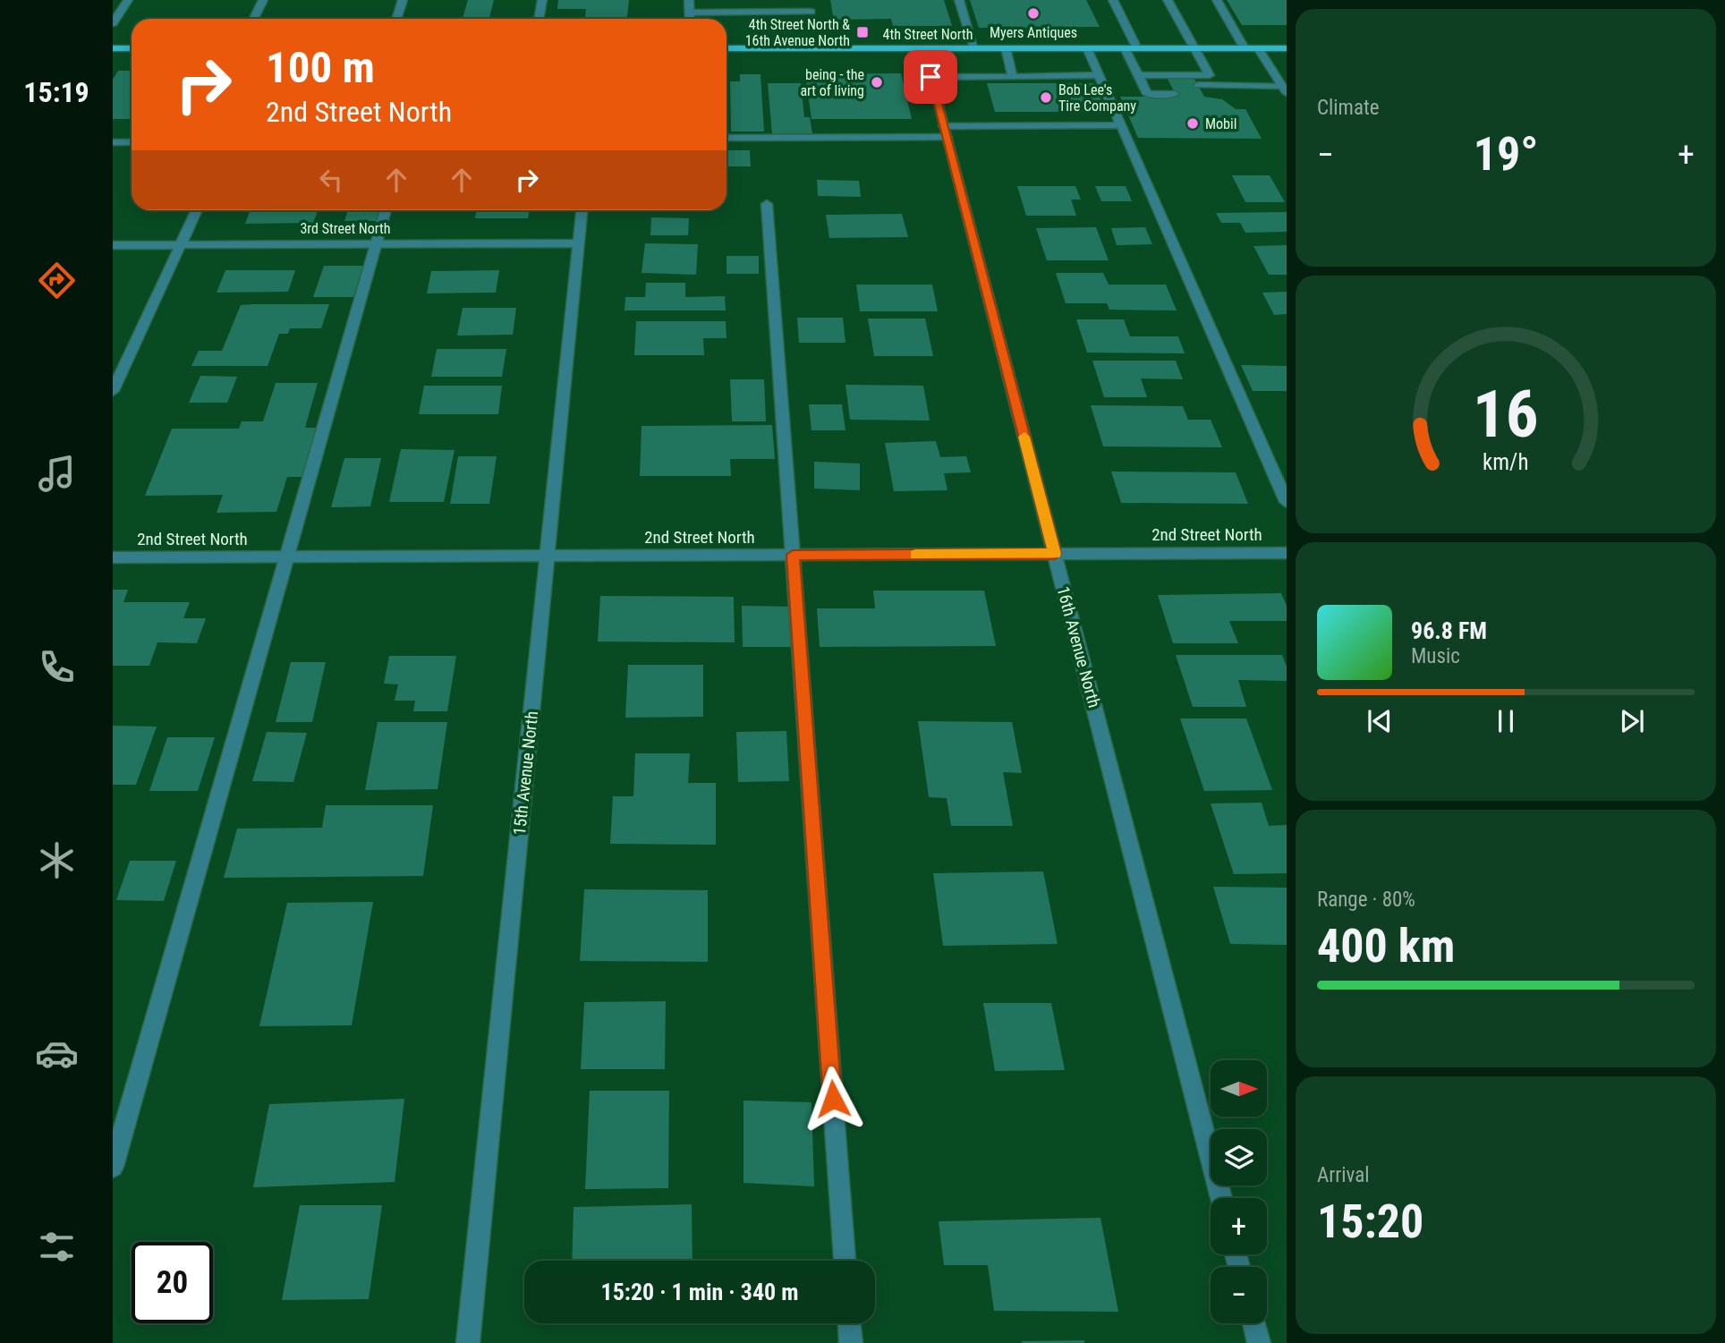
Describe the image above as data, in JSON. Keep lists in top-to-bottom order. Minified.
{"streets":{"main road":["4th Street North"],"street":["3rd Street North","2nd Street North","16th Avenue North","15th Avenue North"]},"crossings":[["4th Street North","16th Avenue North"],["3rd Street North","15th Avenue North"],["2nd Street North","16th Avenue North"],["2nd Street North","15th Avenue North"]],"places":{"other":["Myers Antiques","being - the art of living","Bob Lee's Tire Company","Mobil"],"transit":["4th Street North & 16th Avenue North"]},"north":"right","page":{"tabs":"15:19","tile":["Climate",["Range · 80%","400 km"],["Arrival","15:20"]],"turn":["100 m","2nd Street North"],"heat":["−","19°","+"],"song":["96.8 FM","Music"],"map_buttons":["+","−"],"limit":"20","trip":"15:20 · 1 min · 340 m","gauge":["16","km/h"]}}
